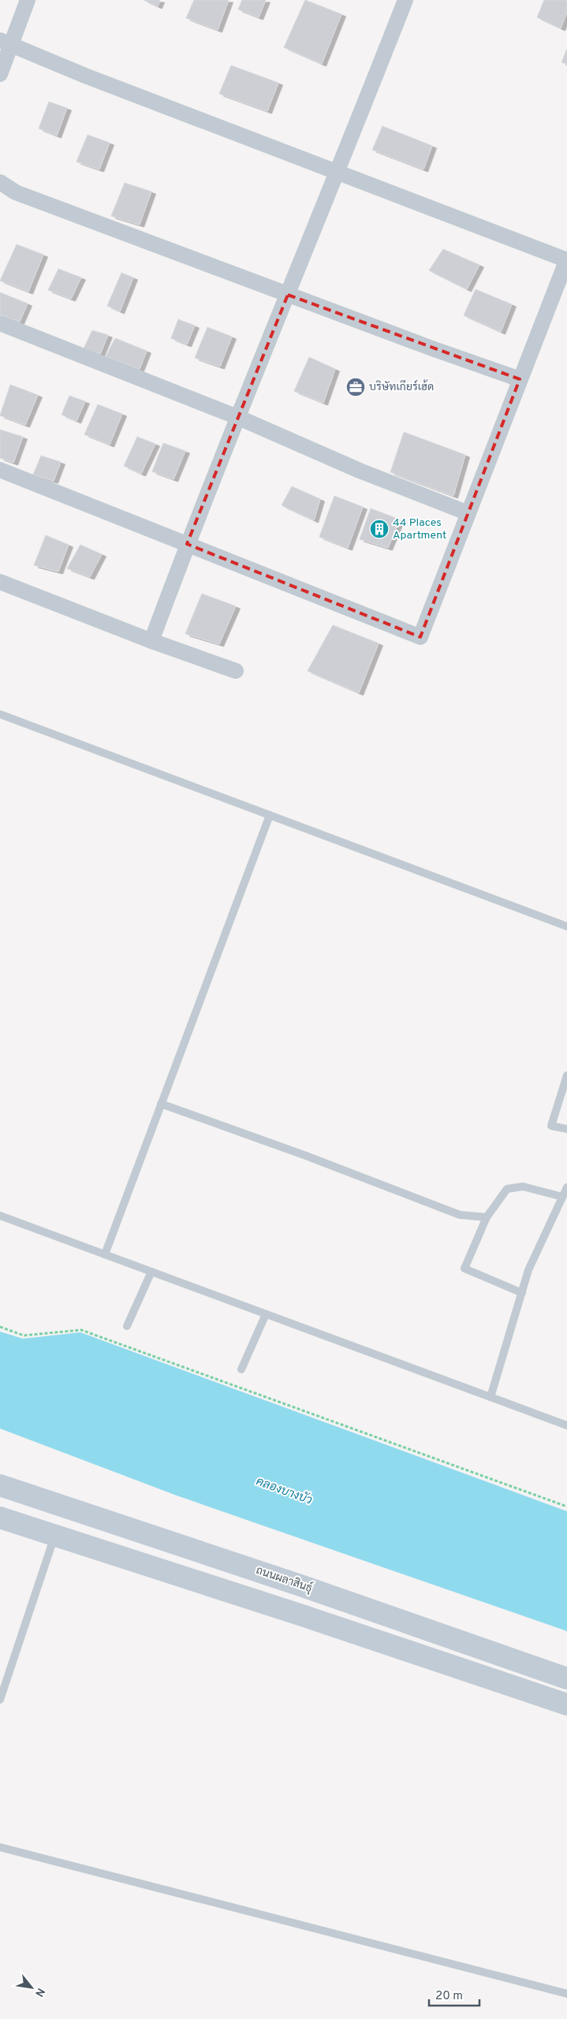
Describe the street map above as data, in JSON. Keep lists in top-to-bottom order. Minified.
{"streets":{"main road":["ถนนผลาสินธุ์"]},"water":["คลองบางบัว"],"places":{"office":["บริษัทเกียร์เฮ้ด"],"building":["44 Places Apartment"]},"scale_bar":"20 m","north":"bottom right"}
